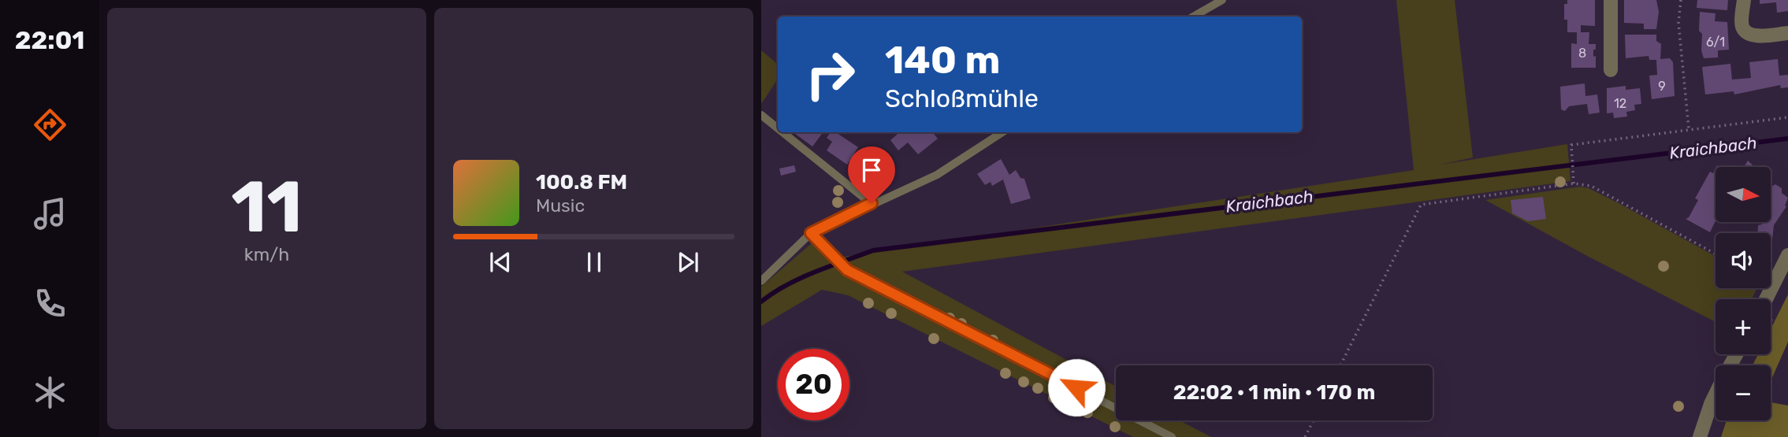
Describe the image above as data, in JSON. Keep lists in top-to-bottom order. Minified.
{"water":["Kraichbach"],"house_numbers":["6/1","8","9","12"],"north":"right","page":{"tabs":"22:01","tile":["11","km/h"],"turn":["140 m","Schloßmühle"],"song":["100.8 FM","Music"],"map_buttons":["+","−"],"limit":"20","trip":"22:02 · 1 min · 170 m"}}
